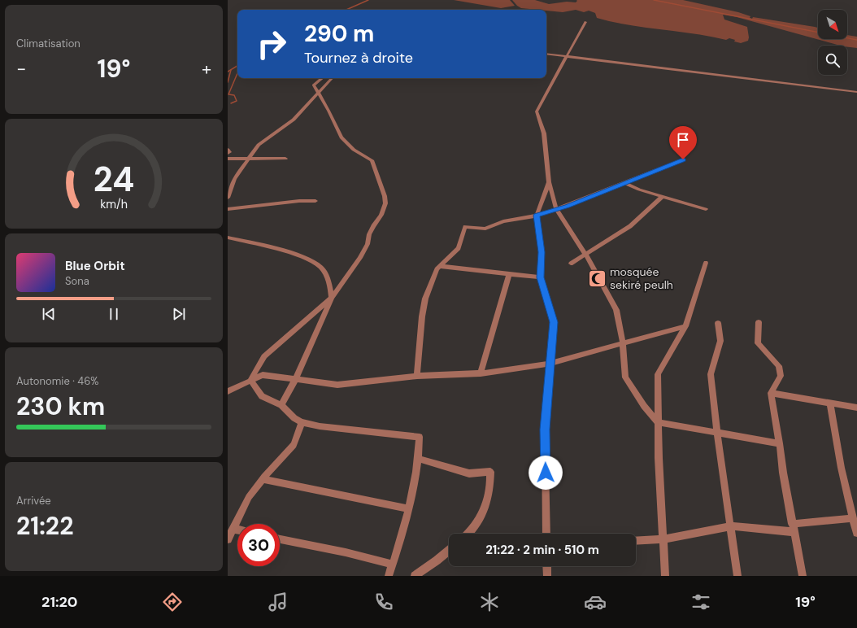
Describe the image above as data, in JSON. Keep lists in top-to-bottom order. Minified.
{"places":{"mosque":["mosquée sekiré peulh"]},"north":"bottom right","page":{"tile":["Climatisation",["Autonomie · 46%","230 km"],["Arrivée","21:22"]],"turn":["290 m","Tournez à droite"],"heat":["−","19°","+"],"song":["Blue Orbit","Sona"],"limit":"30","trip":"21:22 · 2 min · 510 m","tabs":["21:20","19°"],"gauge":["24","km/h"]}}
